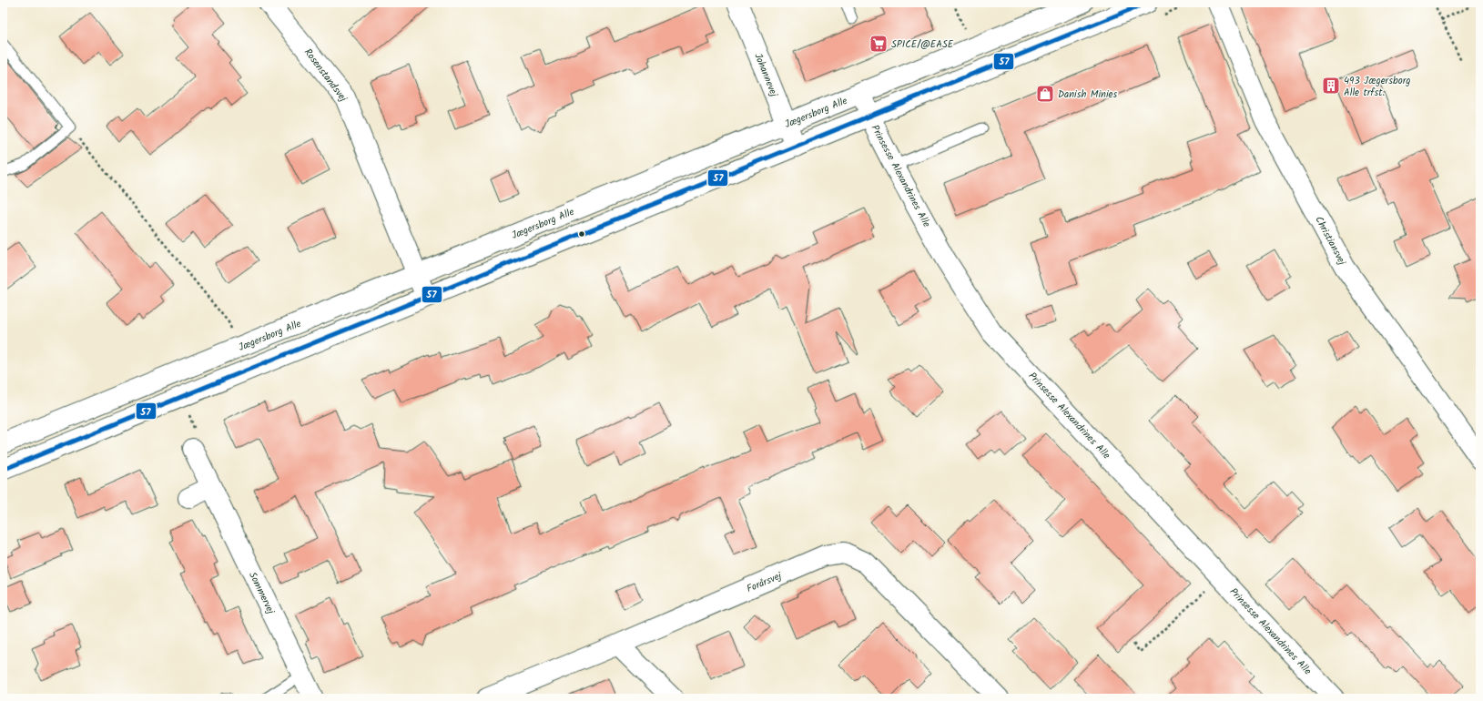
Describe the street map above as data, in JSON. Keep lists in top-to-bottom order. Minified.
{"streets":{"street":["Rosenstandsvej","Johannevej","Jægersborg Alle","Prinsesse Alexandrines Alle","Christiansvej","Forårsvej","Sommervej"]},"crossings":[["Rosenstandsvej","Jægersborg Alle"],["Johannevej","Jægersborg Alle"],["Jægersborg Alle","Prinsesse Alexandrines Alle"]],"places":{"supermarket":["SPICE/@EASE"],"building":["493 Jægersborg Alle trfst."],"shop":["Danish Minies"]},"lines":["transit line 57"]}
